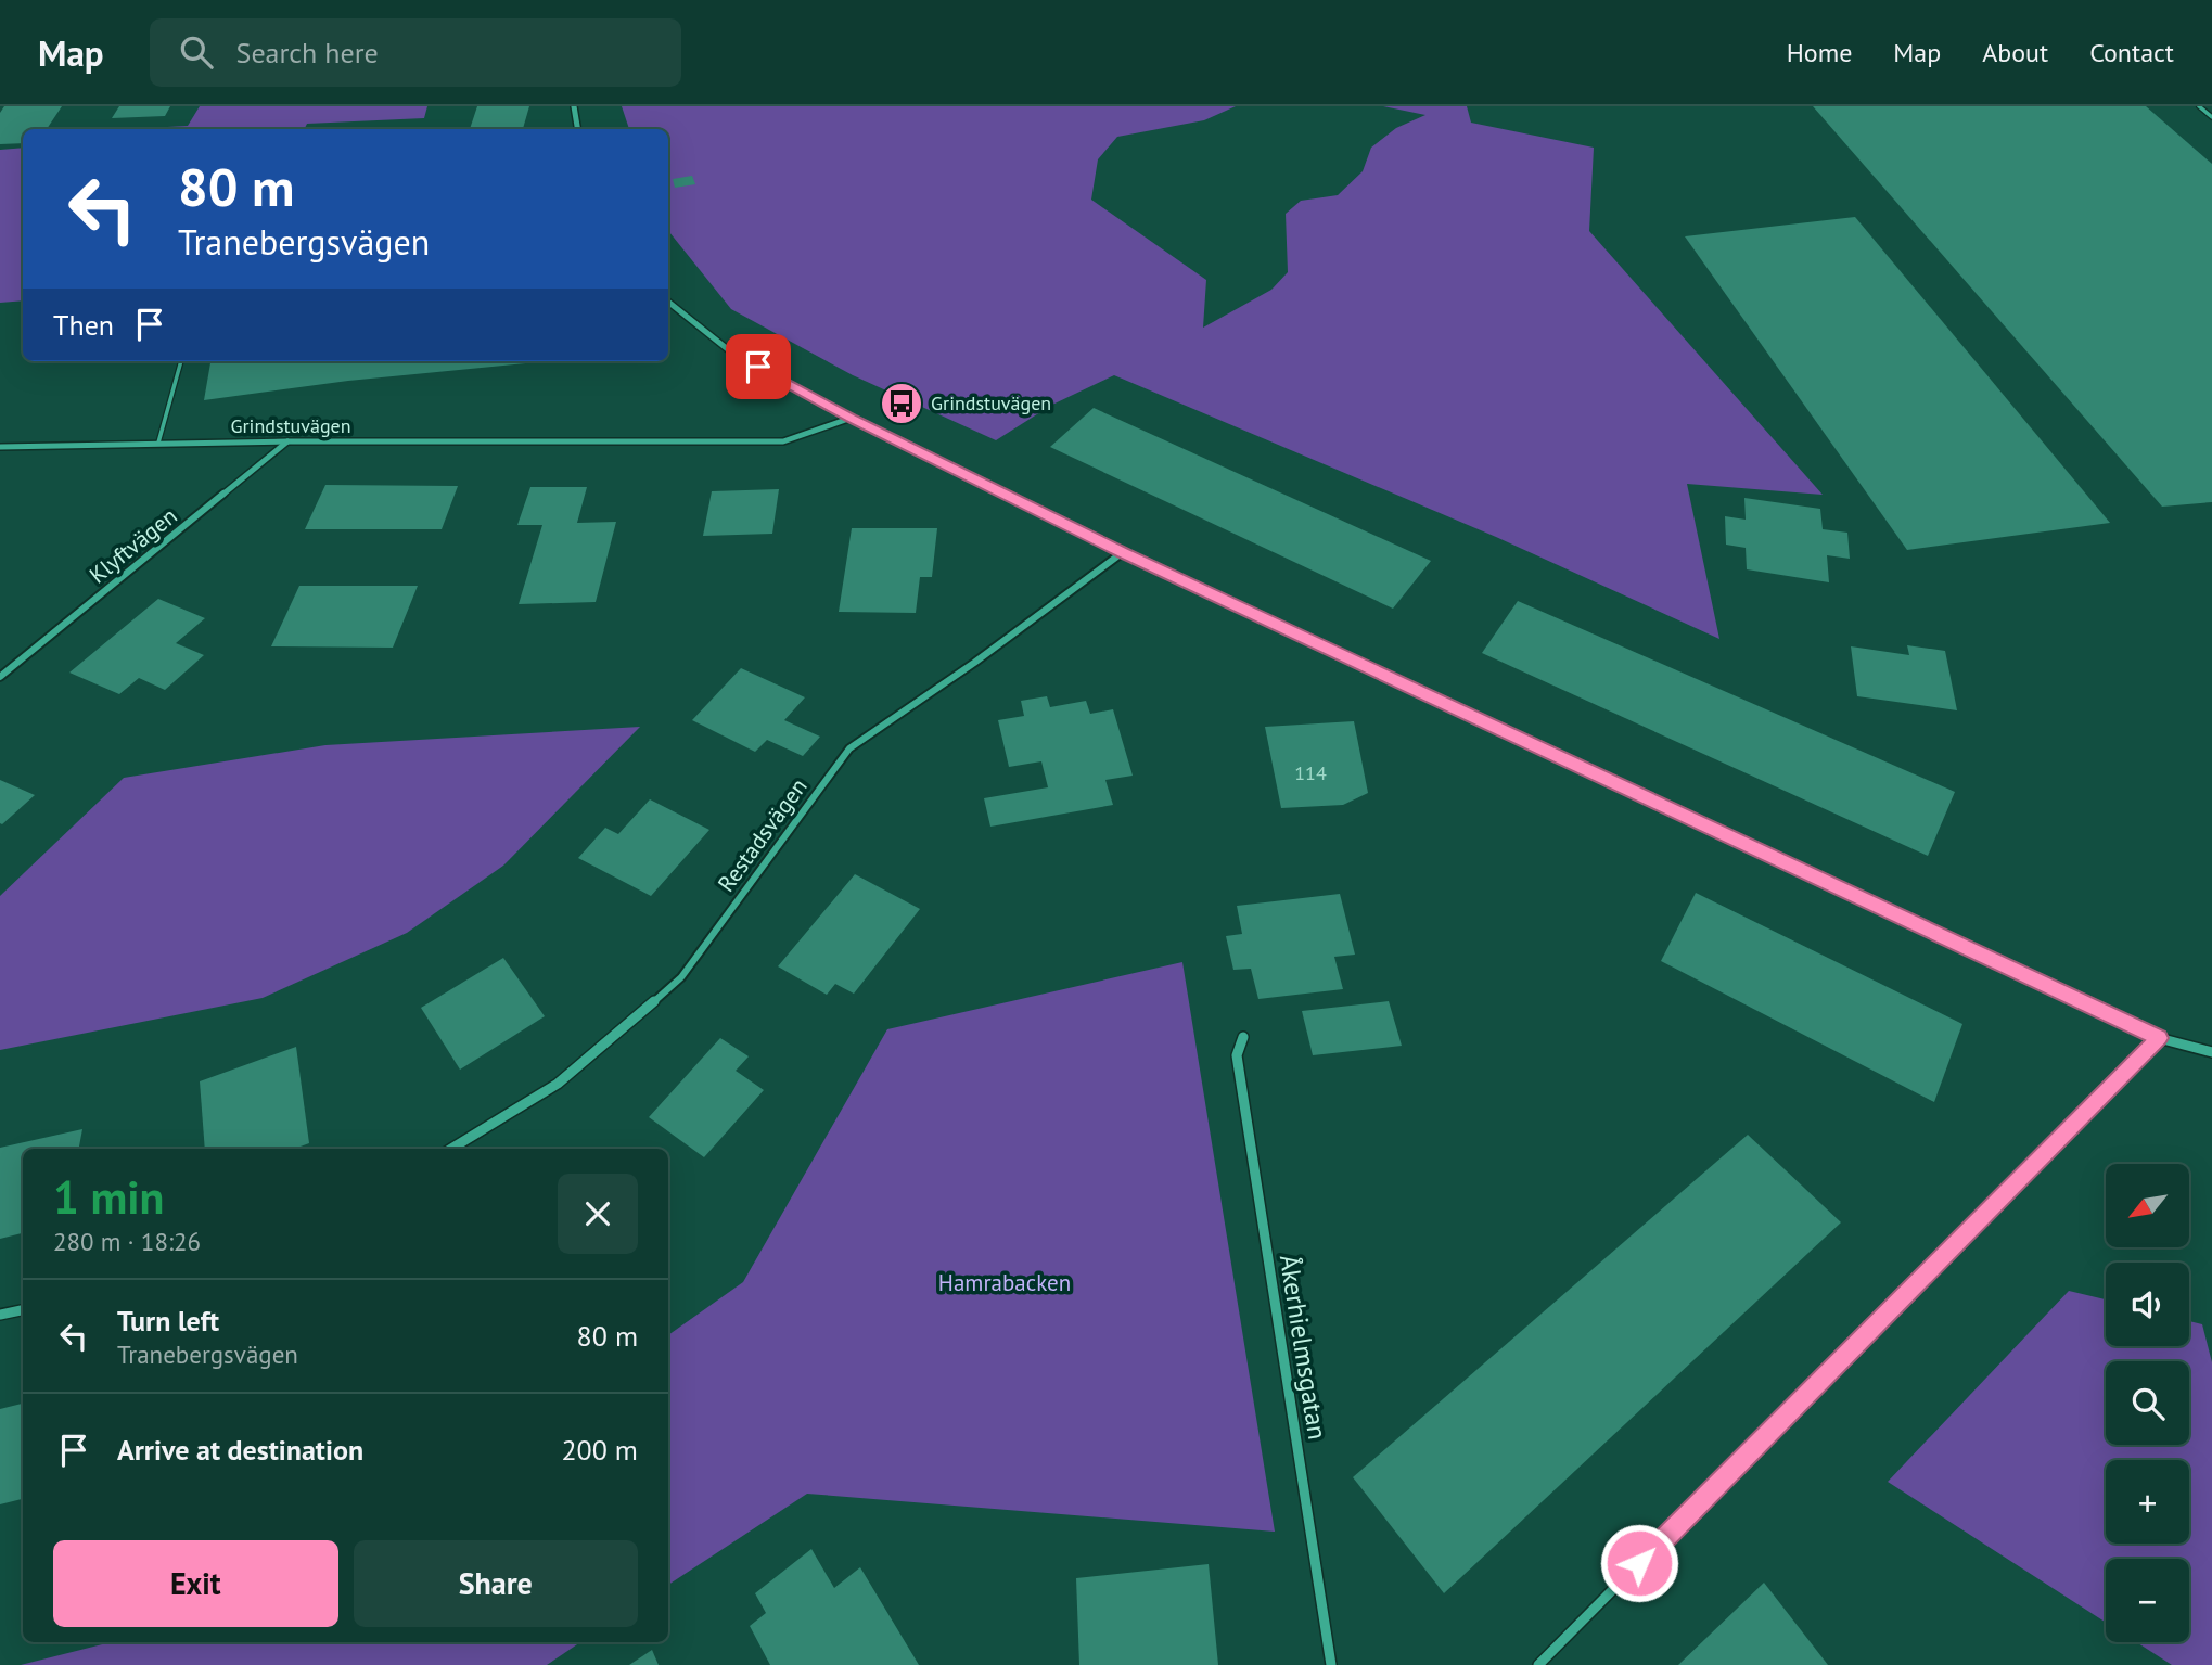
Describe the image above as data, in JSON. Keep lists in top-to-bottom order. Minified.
{"streets":{"street":["Grindstuvägen","Klyftvägen","Restadsvägen","Åkerhielmsgatan"]},"crossings":[["Grindstuvägen","Klyftvägen"]],"parks":["Hamrabacken"],"places":{"bus stop":["Grindstuvägen"]},"house_numbers":["114"],"north":"bottom left","page":{"header":"Map","search":"Search here","nav":["Home","Map","About","Contact"],"turn":["80 m","Tranebergsvägen"],"then":"Then","heading":["1 min","280 m · 18:26"],"map_buttons":["+","−"],"list":[{"name":"Turn left","note":"Tranebergsvägen","value":"80 m"},{"name":"Arrive at destination","value":"200 m"}],"buttons":["Exit","Share"]}}
